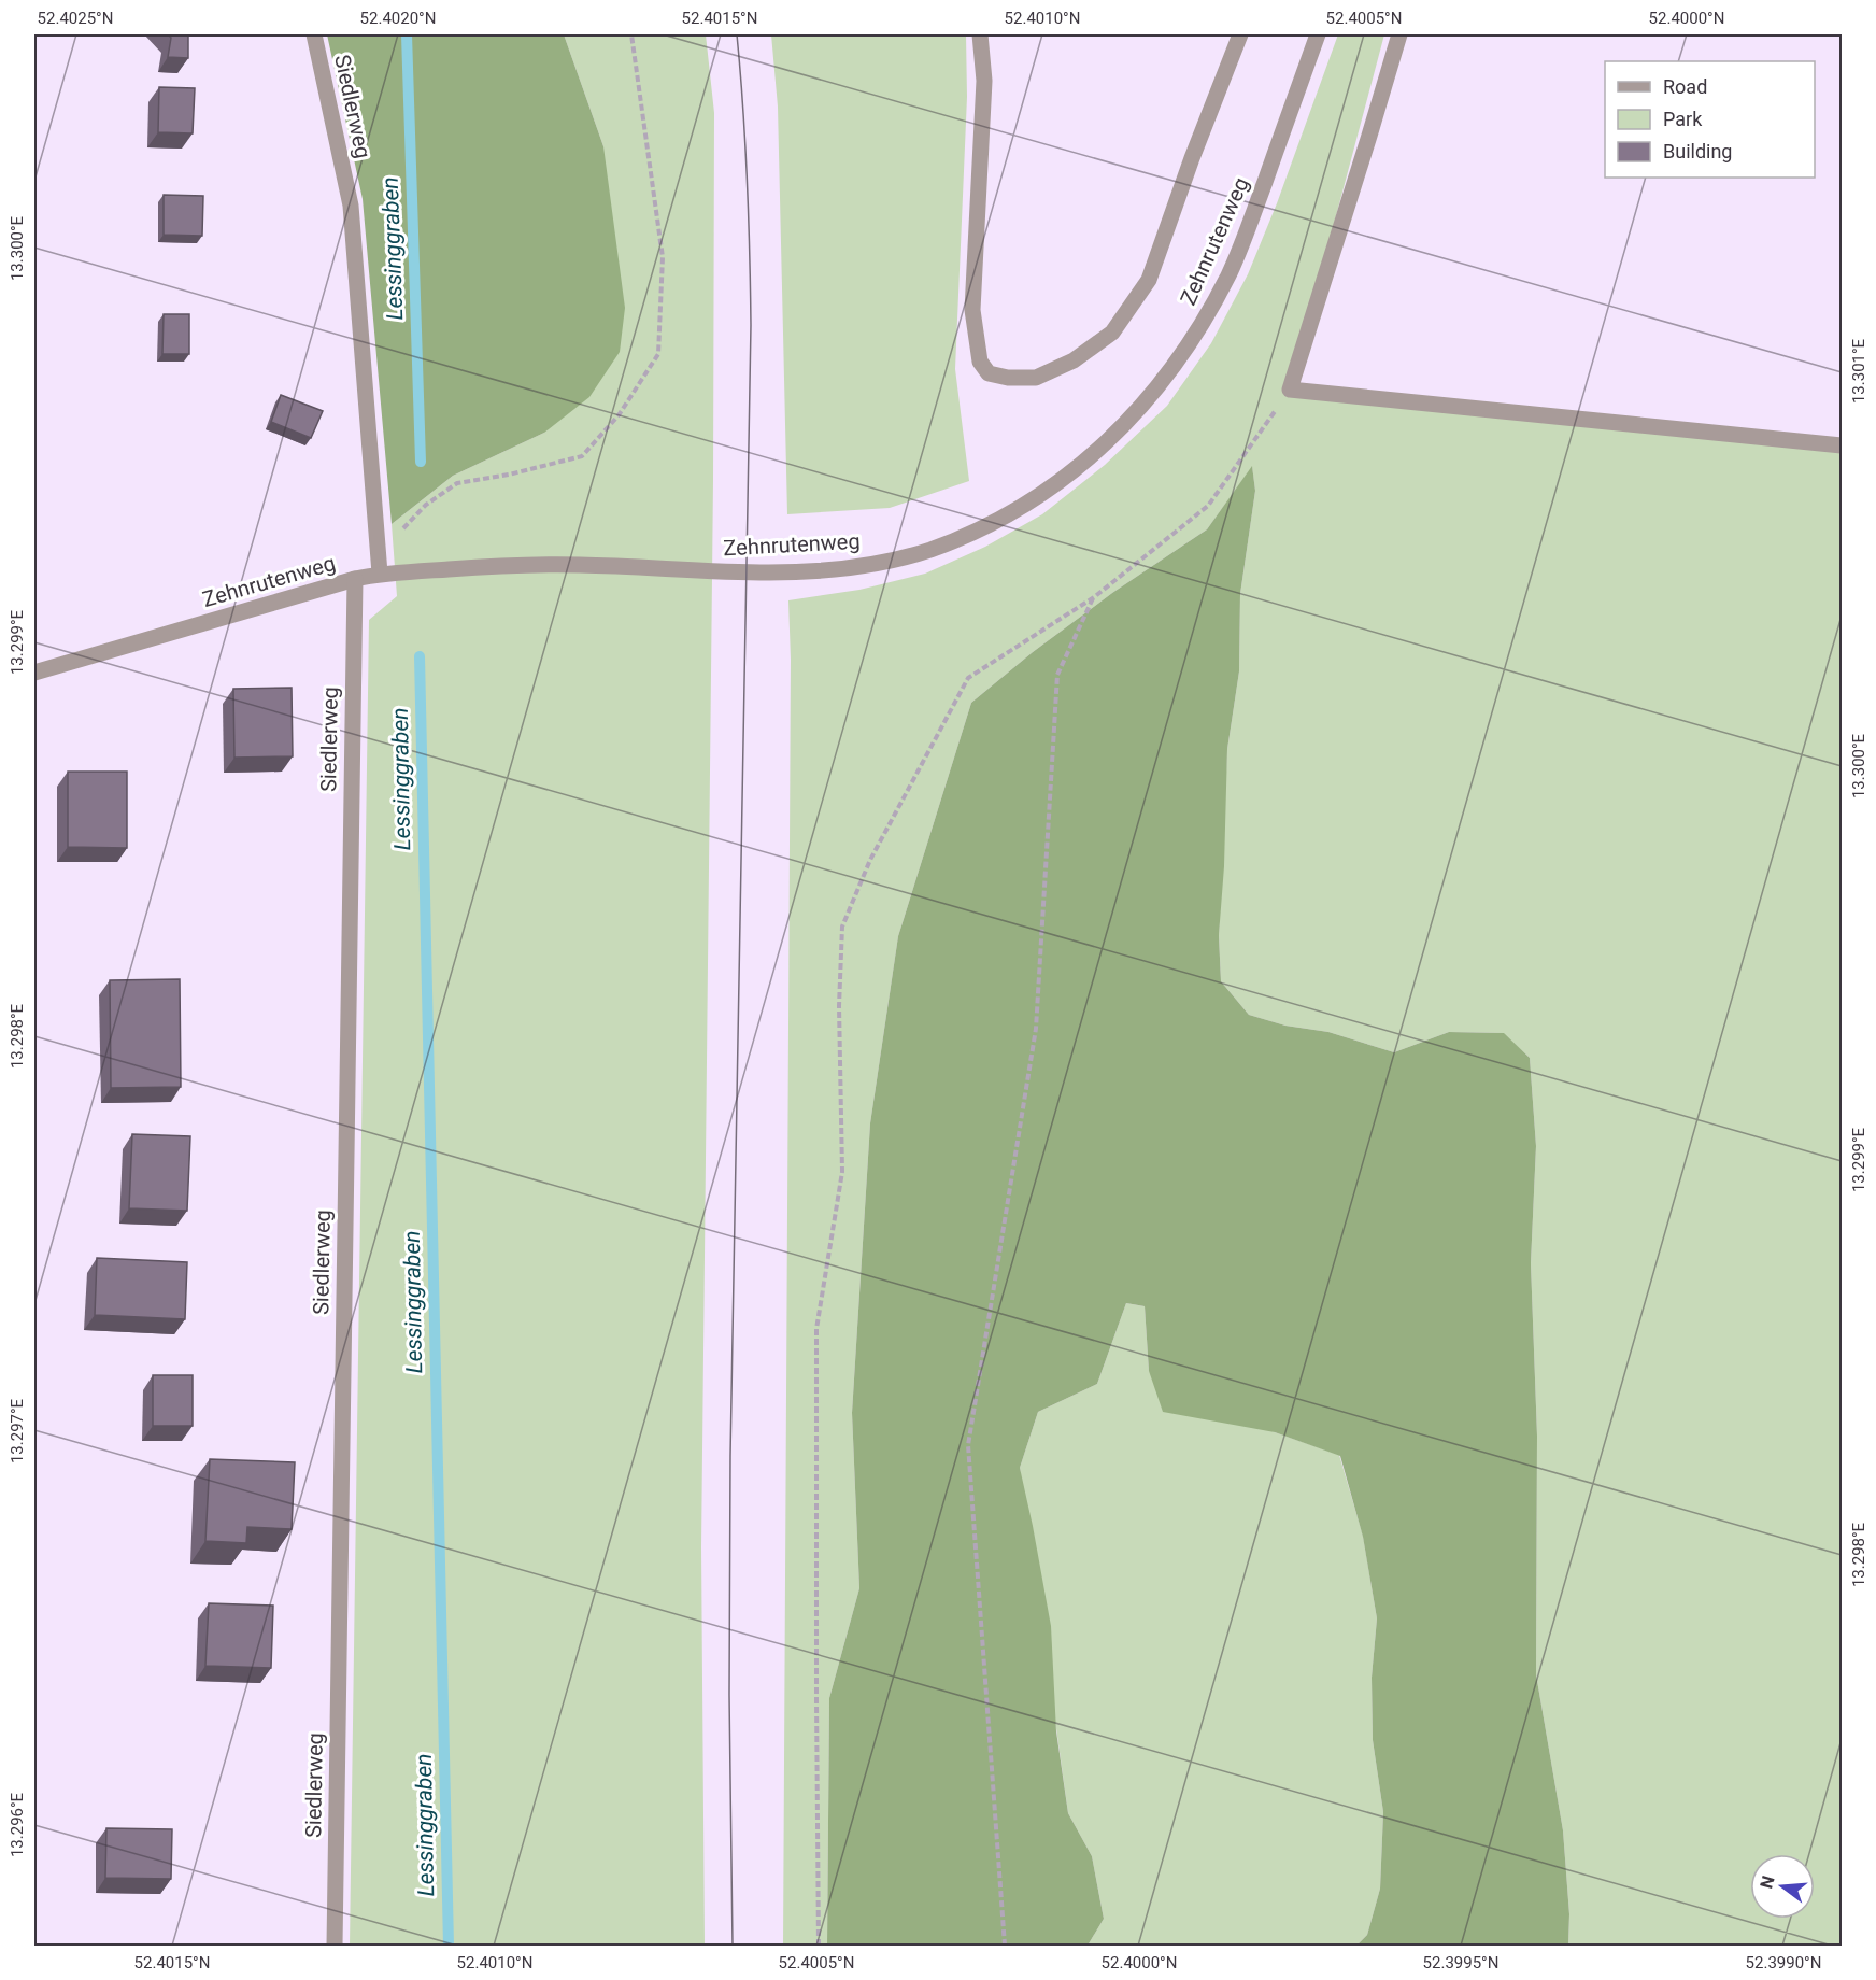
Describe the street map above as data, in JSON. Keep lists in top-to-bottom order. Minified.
{"streets":{"street":["Siedlerweg","Zehnrutenweg"]},"crossings":[["Siedlerweg","Zehnrutenweg"]],"water":["Lessinggraben"],"legend":["Road","Park","Building"],"north":"left","coordinates":["52.4025°N","52.4020°N","52.4015°N","52.4010°N","52.4005°N","52.4000°N","13.300°E","13.301°E","13.299°E","13.298°E","13.297°E","13.296°E","52.3995°N","52.3990°N"]}
